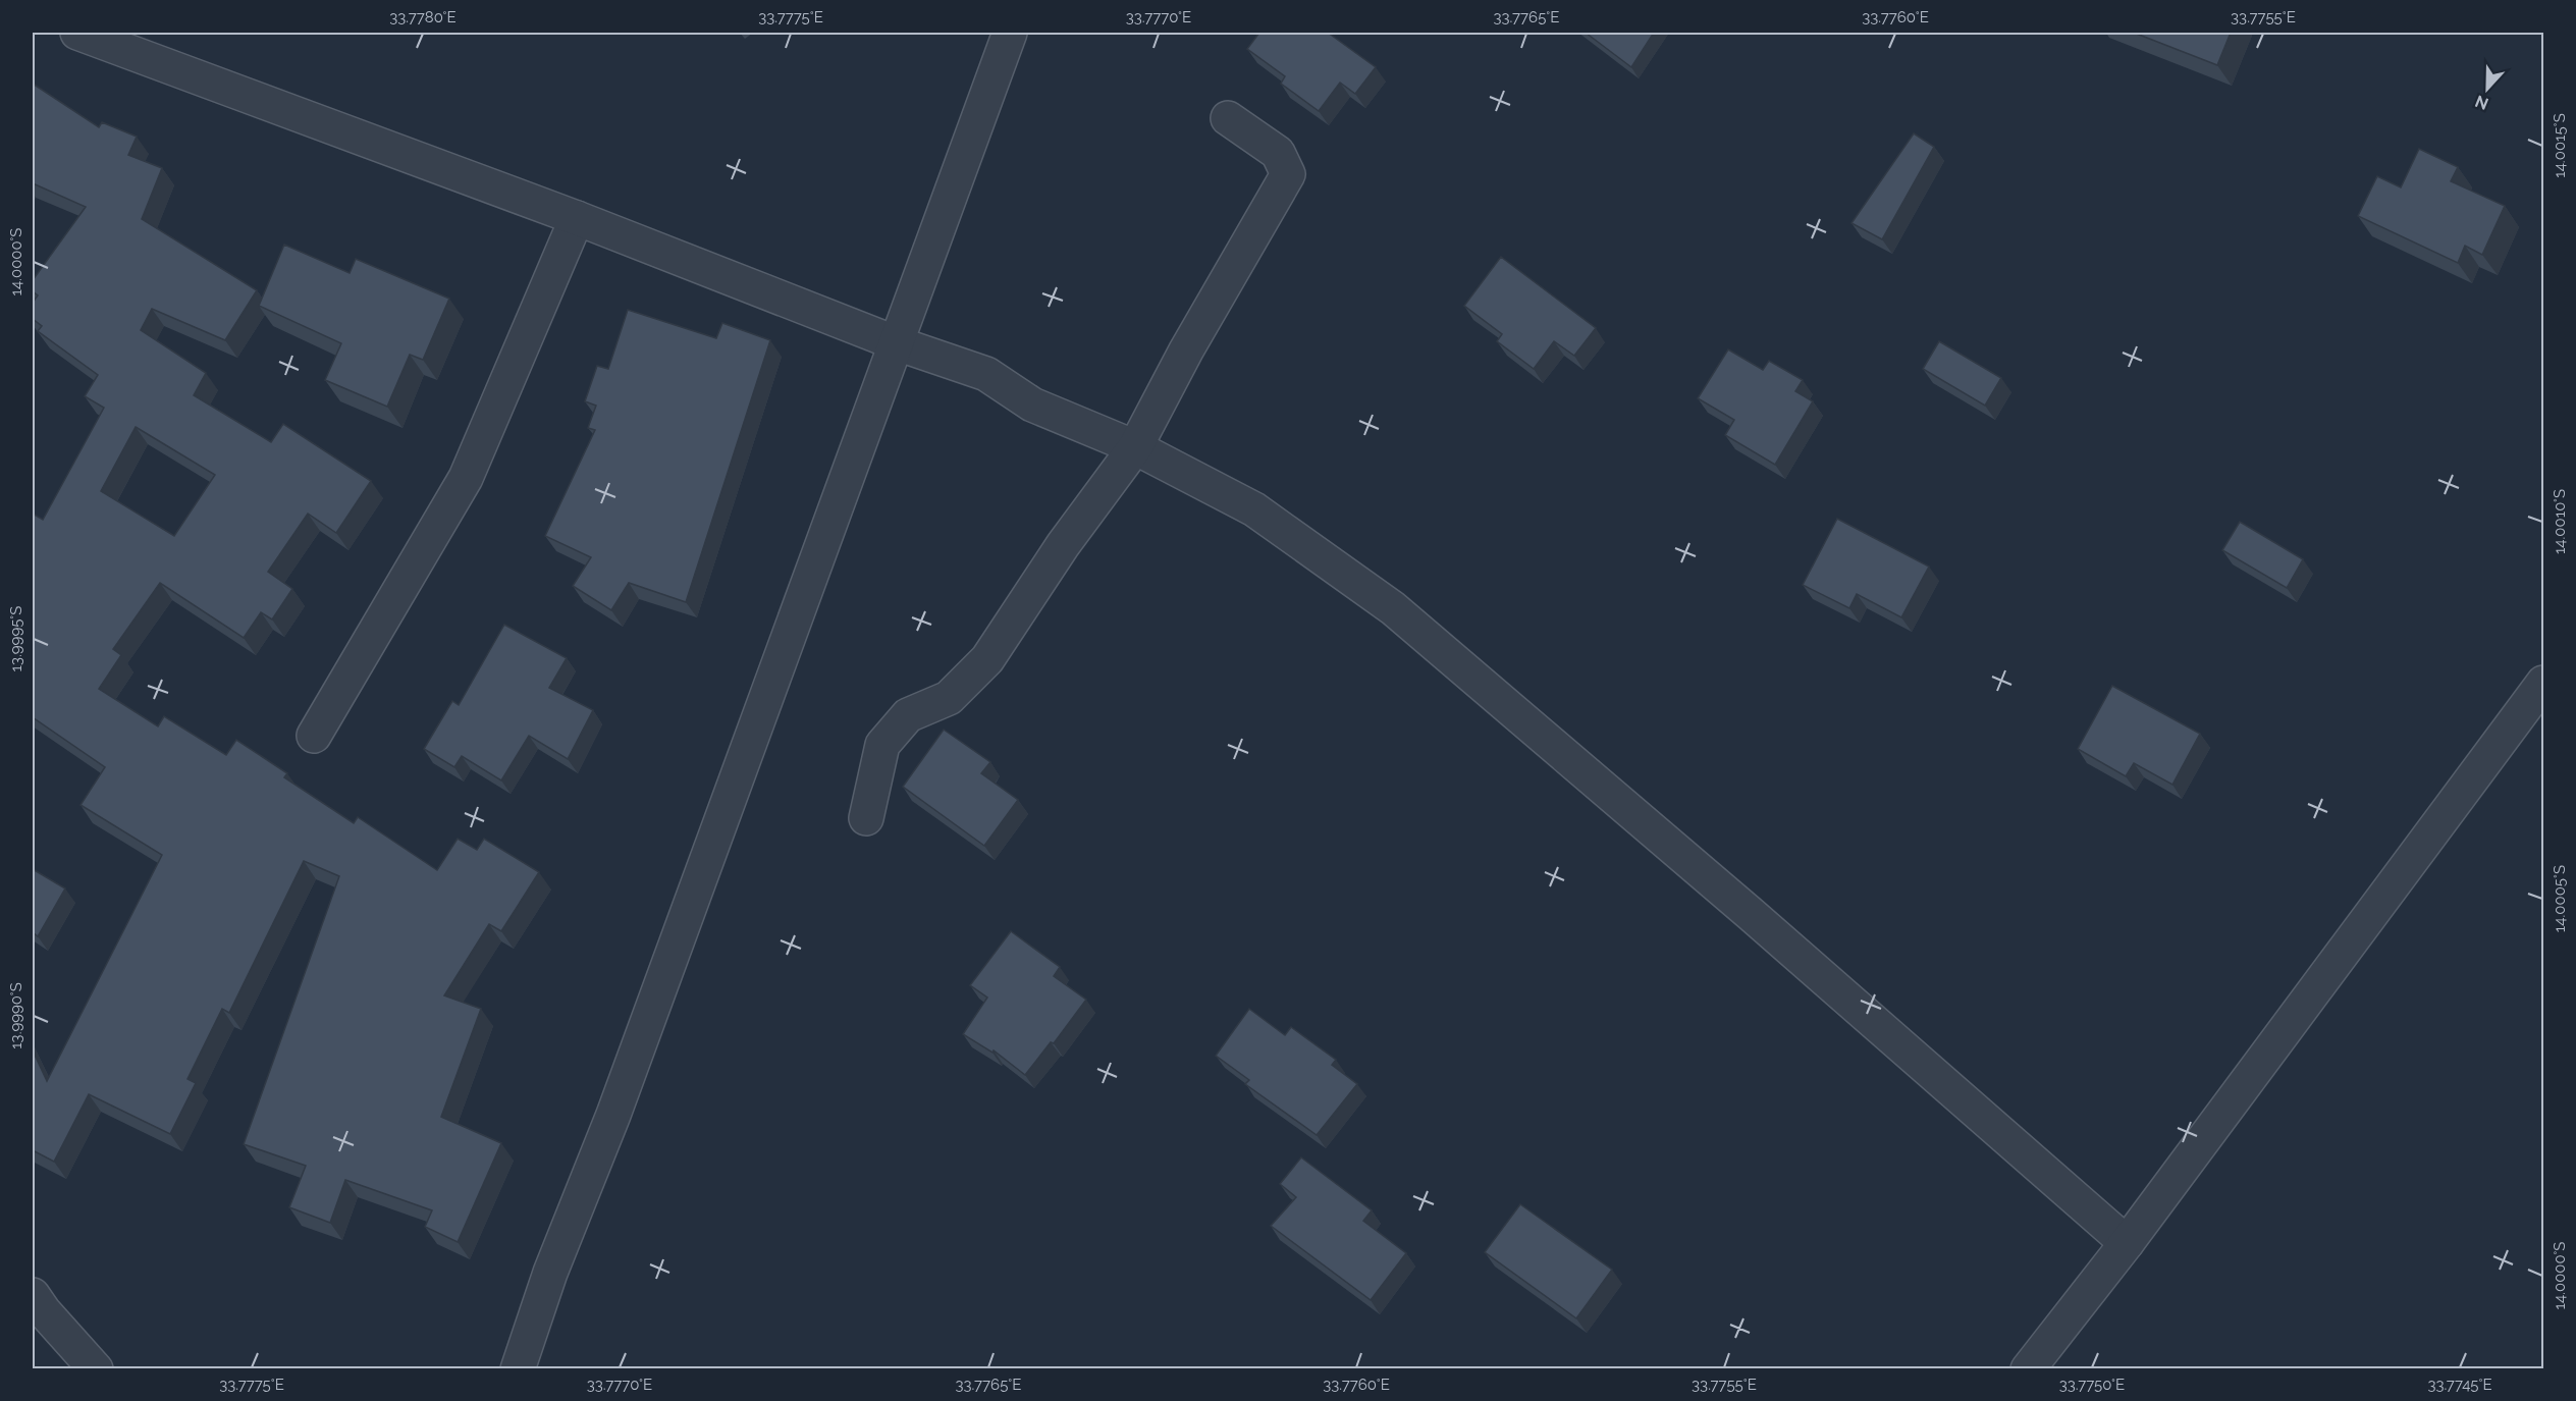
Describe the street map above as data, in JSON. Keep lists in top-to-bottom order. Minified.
{"north":"bottom","coordinates":["33.7780°E","33.7775°E","33.7770°E","33.7765°E","33.7760°E","33.7755°E","14.0015°S","14.0000°S","14.0010°S","13.9995°S","14.0005°S","13.9990°S","33.7750°E","33.7745°E"]}
